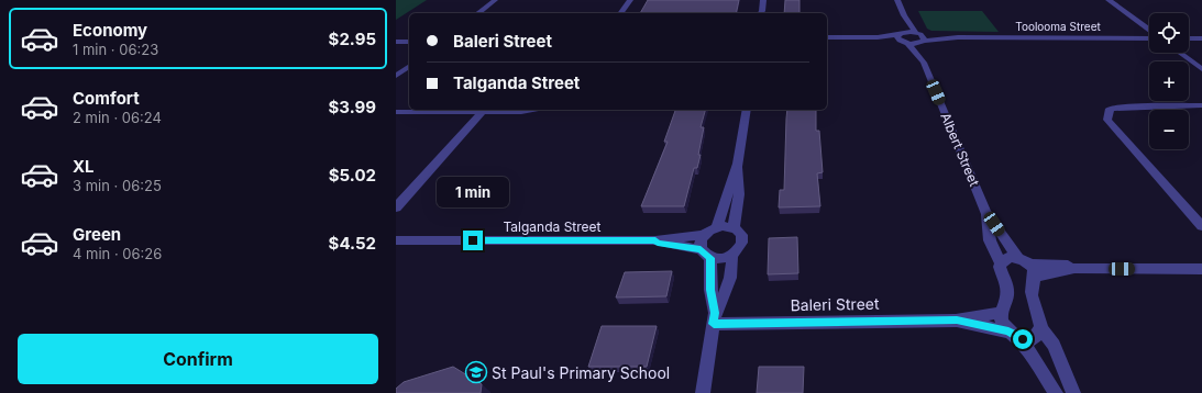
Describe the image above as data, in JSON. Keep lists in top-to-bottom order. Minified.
{"streets":{"street":["Toolooma Street","Albert Street","Talganda Street","Baleri Street"]},"crossings":[["Toolooma Street","Albert Street"],["Albert Street","Baleri Street"]],"places":{"school or university":["St Paul's Primary School"]},"page":{"list":[{"name":"Economy","note":"1 min · 06:23","value":"$2.95"},{"name":"Comfort","note":"2 min · 06:24","value":"$3.99"},{"name":"XL","note":"3 min · 06:25","value":"$5.02"},{"name":"Green","note":"4 min · 06:26","value":"$4.52"}],"map_buttons":["+","−"],"banner":["Baleri Street","Talganda Street"],"bubble":"1 min","buttons":"Confirm"}}
